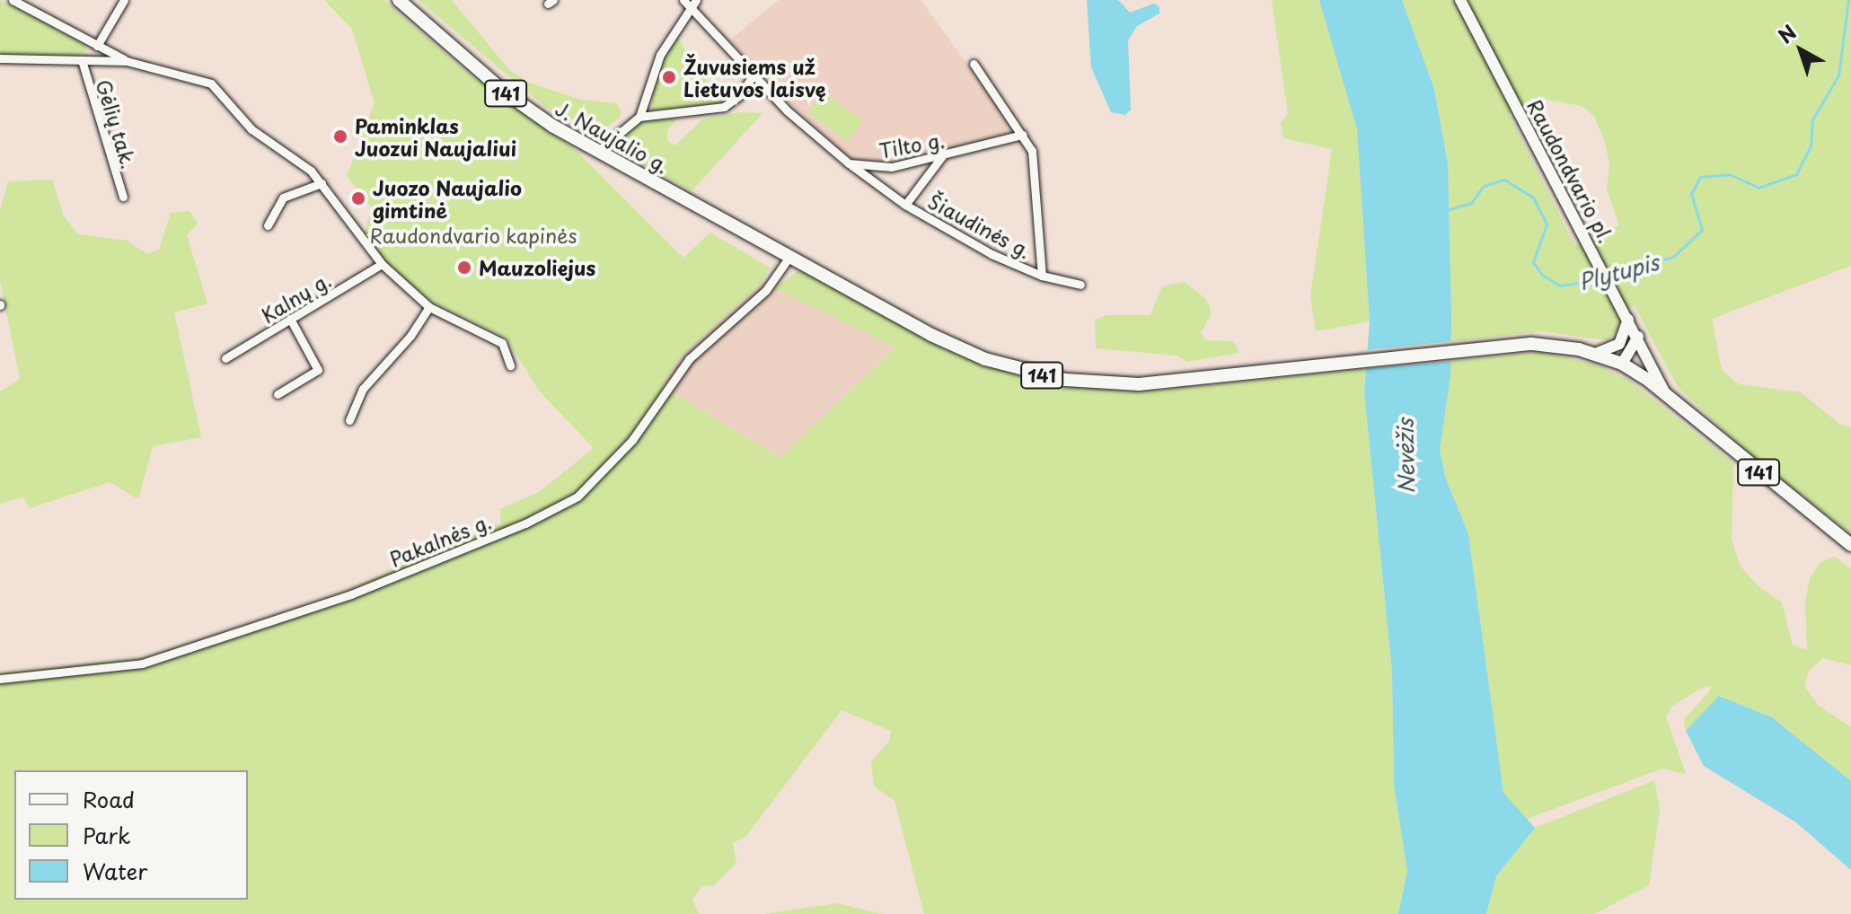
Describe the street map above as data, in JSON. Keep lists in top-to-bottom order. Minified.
{"streets":{"main road":["141","J. Naujalio g.","Raudondvario pl."],"street":["Gėlių tak.","Tilto g.","Šiaudinės g.","Kalnų g.","Pakalnės g."]},"crossings":[["141","J. Naujalio g."],["141","Raudondvario pl."],["141","Pakalnės g."],["J. Naujalio g.","Pakalnės g."],["Tilto g.","Šiaudinės g."]],"water":["Plytupis","Nevėžis"],"parks":["Raudondvario kapinės"],"places":["Žuvusiems už Lietuvos laisvę","Paminklas Juozui Naujaliui","Juozo Naujalio gimtinė","Mauzoliejus"],"legend":["Road","Park","Water"],"north":"top left"}
